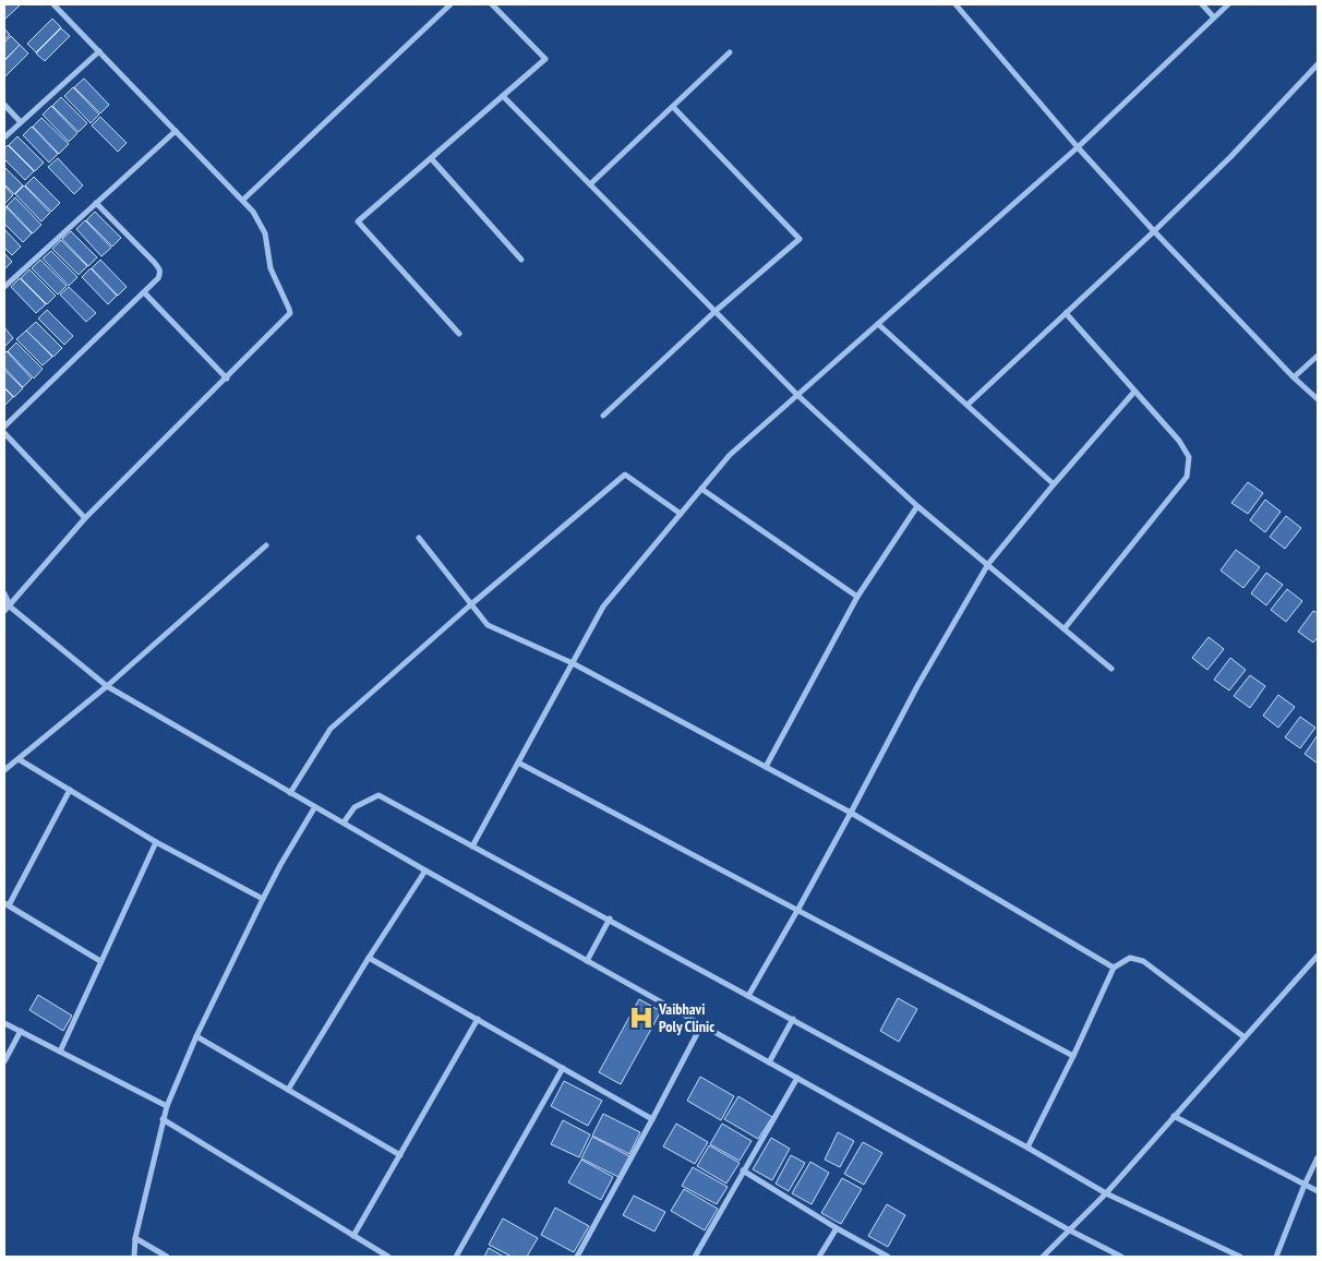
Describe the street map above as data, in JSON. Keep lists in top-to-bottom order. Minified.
{"places":{"hospital":["Vaibhavi Poly Clinic"]}}
